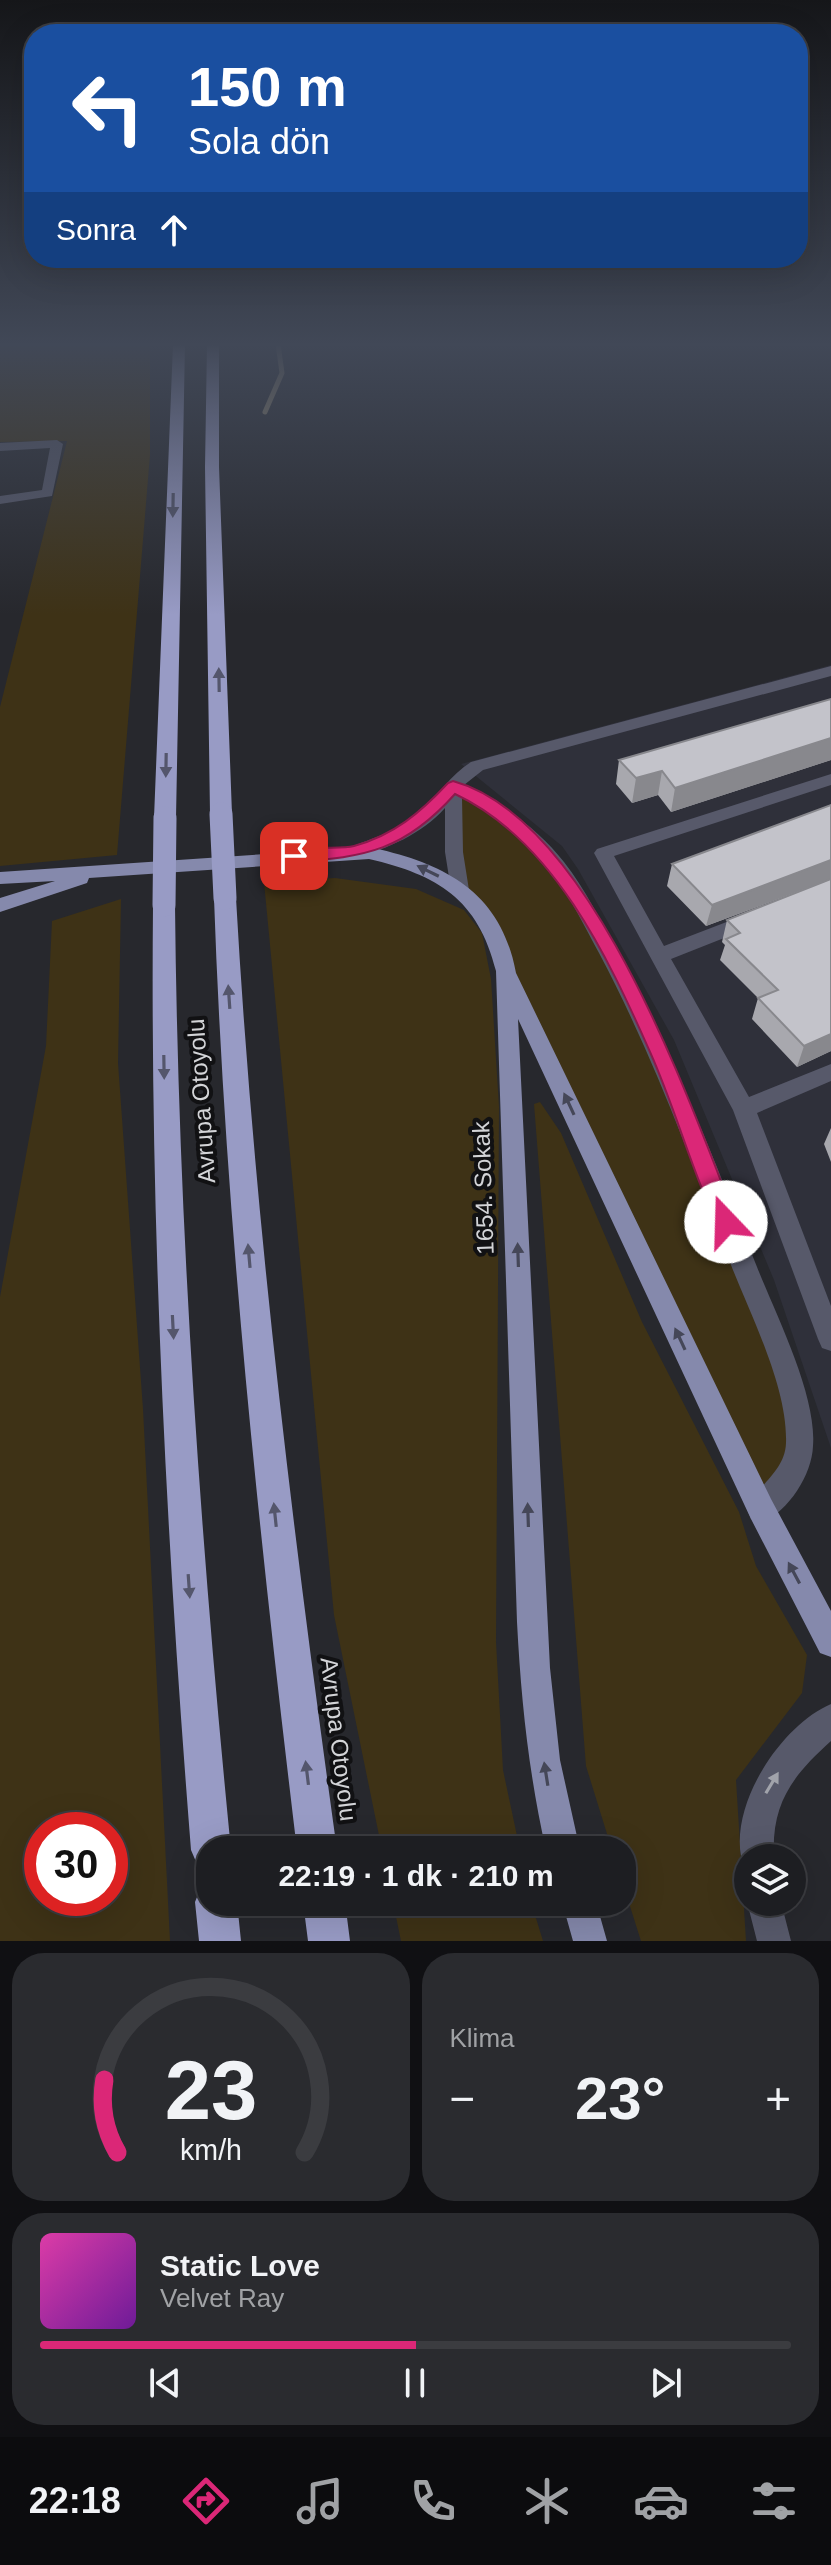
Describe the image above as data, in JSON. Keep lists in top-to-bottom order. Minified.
{"streets":{"highway":["Avrupa Otoyolu"],"main road":["1654. Sokak"]},"page":{"turn":["150 m","Sola dön"],"then":"Sonra","limit":"30","trip":"22:19 · 1 dk · 210 m","tile":"Klima","heat":["−","23°","+"],"song":["Static Love","Velvet Ray"],"tabs":"22:18","gauge":["23","km/h"]}}
